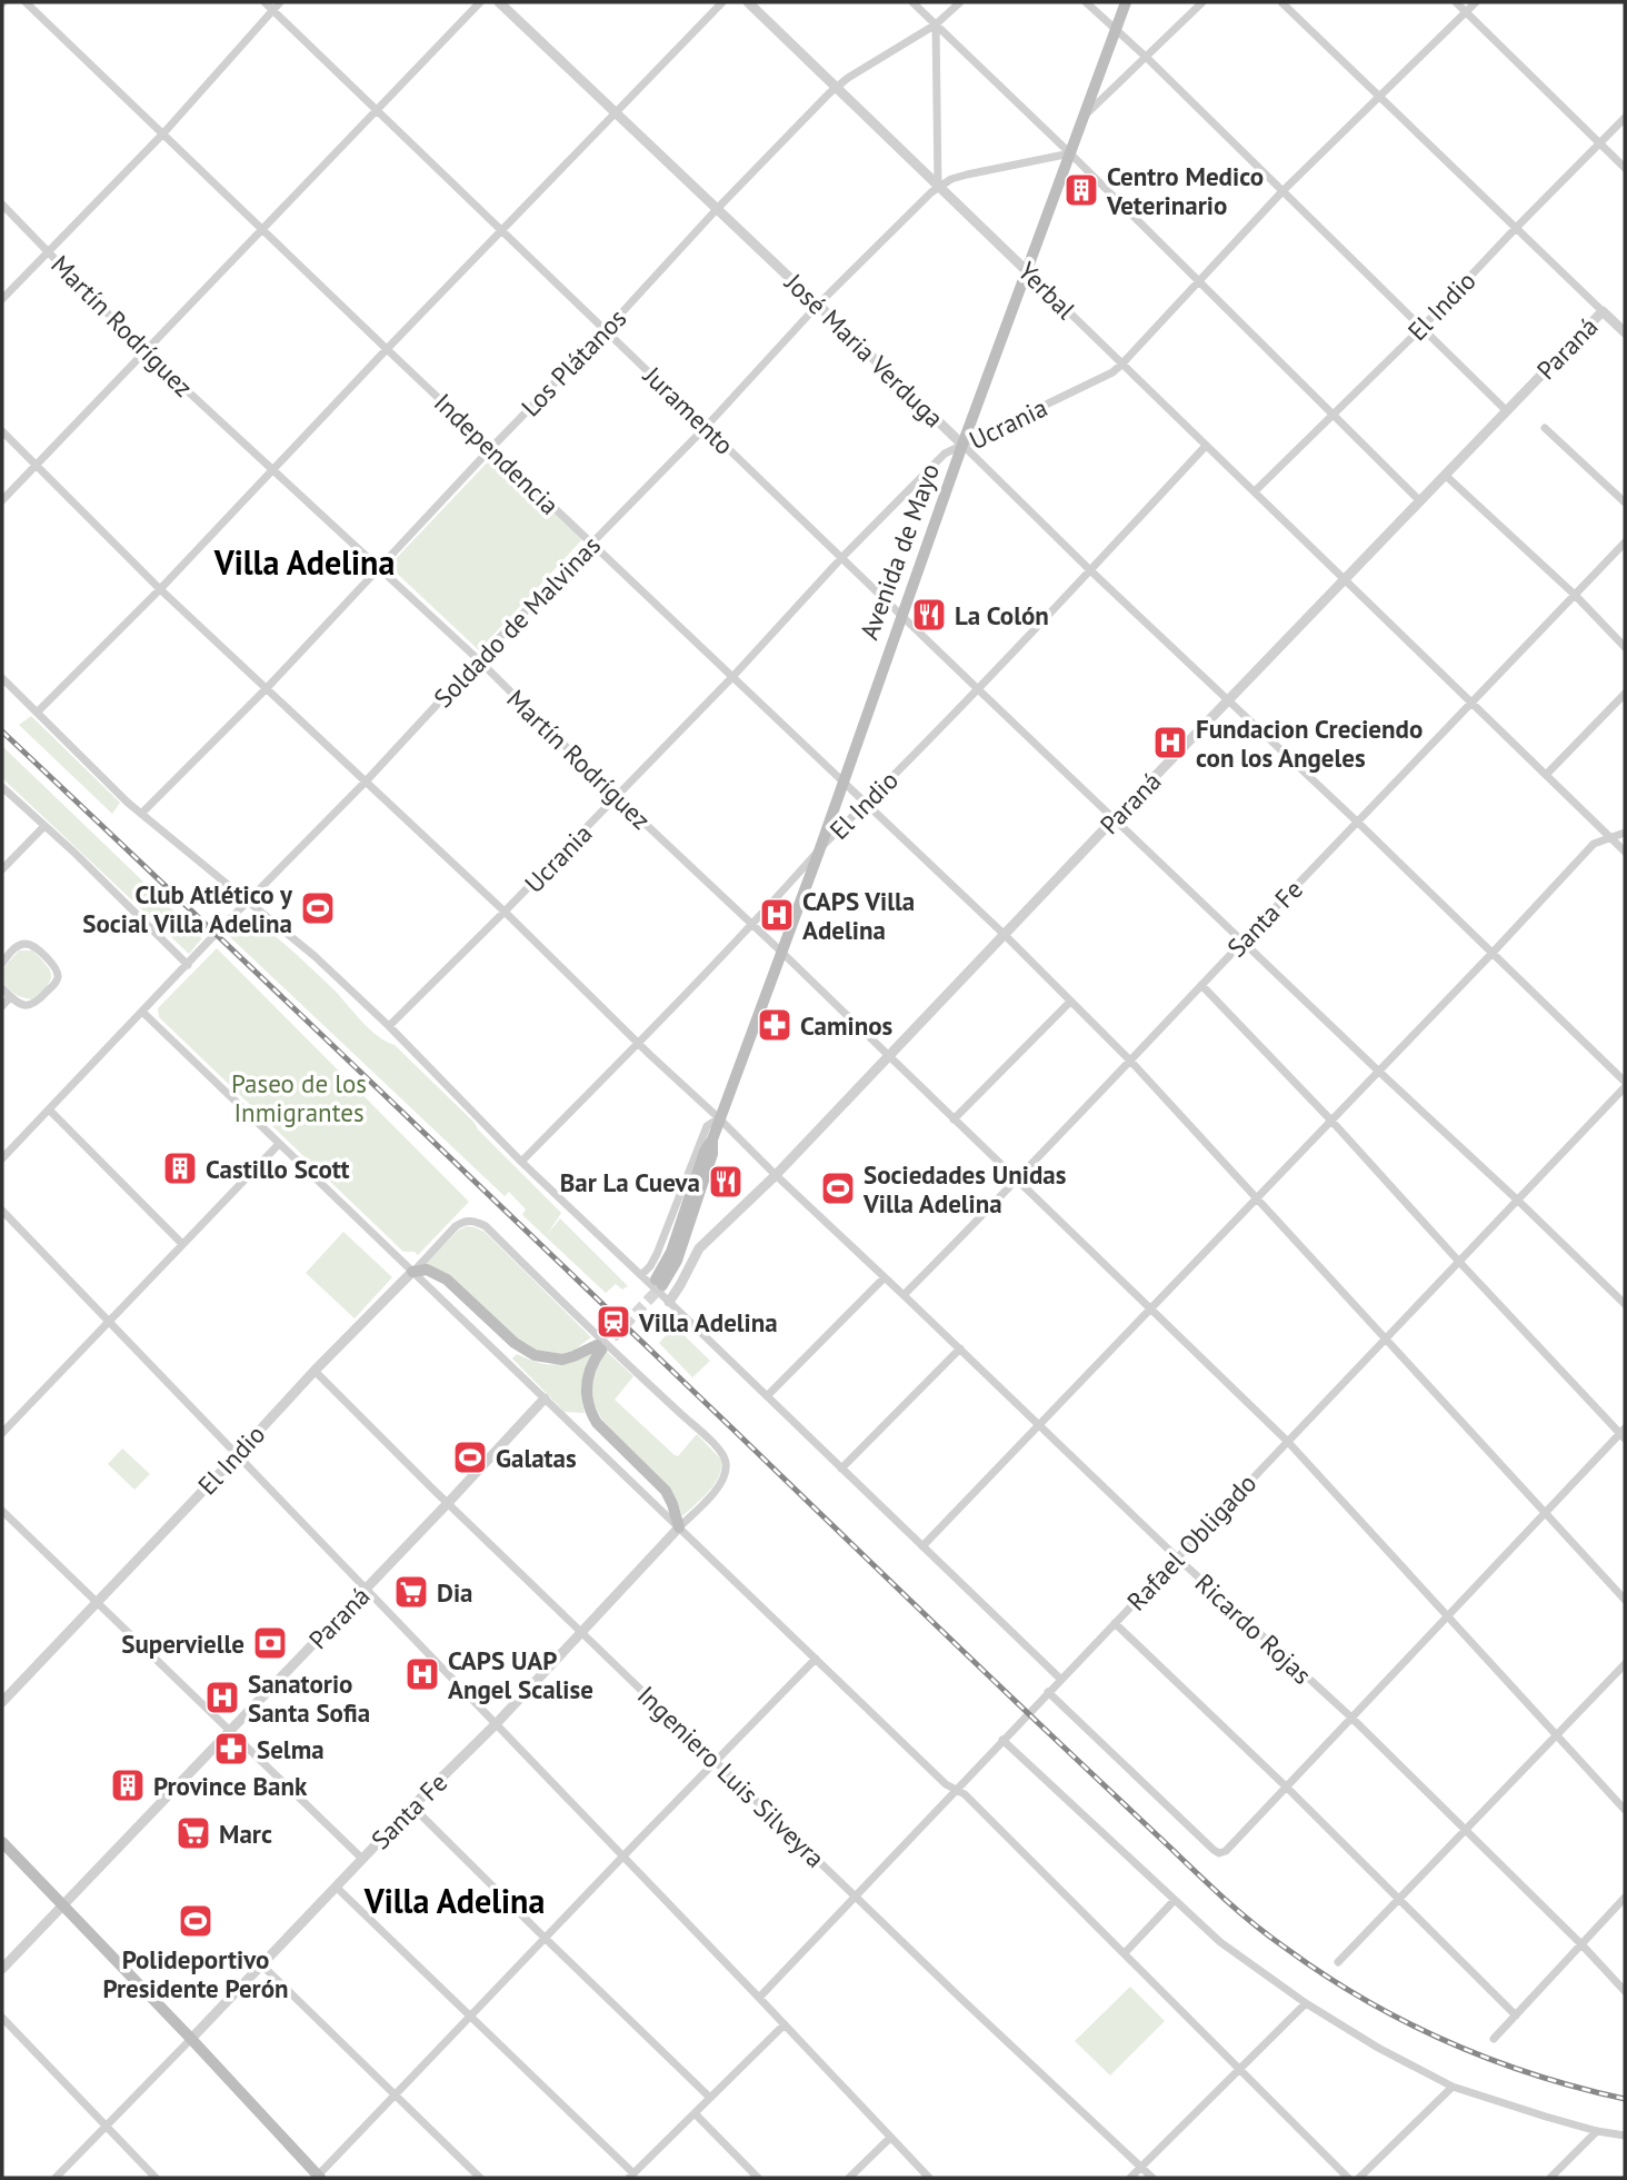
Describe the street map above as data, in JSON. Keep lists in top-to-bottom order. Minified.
{"streets":{"main road":["Avenida de Mayo"],"street":["Yerbal","El Indio","Martín Rodríguez","Paraná","José Maria Verduga","Los Plátanos","Juramento","Ucrania","Independencia","Soldado de Malvinas","Santa Fe","Rafael Obligado","Ricardo Rojas","Ingeniero Luis Silveyra"]},"crossings":[["Yerbal","El Indio"],["Yerbal","Paraná"],["Yerbal","Los Plátanos"],["Yerbal","Ucrania"],["Yerbal","Avenida de Mayo"],["Yerbal","Soldado de Malvinas"],["Yerbal","Santa Fe"],["El Indio","Martín Rodríguez"],["El Indio","José Maria Verduga"],["El Indio","Juramento"],["El Indio","Independencia"],["El Indio","Avenida de Mayo"],["El Indio","Santa Fe"],["El Indio","Ricardo Rojas"],["El Indio","Ingeniero Luis Silveyra"],["Martín Rodríguez","Paraná"],["Martín Rodríguez","Los Plátanos"],["Martín Rodríguez","Ucrania"],["Martín Rodríguez","Avenida de Mayo"],["Martín Rodríguez","Soldado de Malvinas"],["Martín Rodríguez","Santa Fe"],["Martín Rodríguez","Rafael Obligado"],["Paraná","José Maria Verduga"],["Paraná","Juramento"],["Paraná","Independencia"],["Paraná","Ricardo Rojas"],["Paraná","Ingeniero Luis Silveyra"],["José Maria Verduga","Los Plátanos"],["José Maria Verduga","Ucrania"],["José Maria Verduga","Avenida de Mayo"],["José Maria Verduga","Soldado de Malvinas"],["José Maria Verduga","Santa Fe"],["Los Plátanos","Juramento"],["Los Plátanos","Independencia"],["Los Plátanos","Ricardo Rojas"],["Juramento","Ucrania"],["Juramento","Avenida de Mayo"],["Juramento","Soldado de Malvinas"],["Juramento","Santa Fe"],["Juramento","Rafael Obligado"],["Ucrania","Independencia"],["Ucrania","Avenida de Mayo"],["Ucrania","Ricardo Rojas"],["Independencia","Avenida de Mayo"],["Independencia","Soldado de Malvinas"],["Independencia","Santa Fe"],["Independencia","Rafael Obligado"],["Avenida de Mayo","Soldado de Malvinas"],["Avenida de Mayo","Ricardo Rojas"],["Soldado de Malvinas","Ricardo Rojas"],["Santa Fe","Ricardo Rojas"],["Santa Fe","Ingeniero Luis Silveyra"],["Rafael Obligado","Ricardo Rojas"],["Rafael Obligado","Ingeniero Luis Silveyra"]],"districts":["Villa Adelina","Villa Adelina"],"parks":["Paseo de los Inmigrantes"],"places":{"building":["Centro Medico Veterinario","Castillo Scott","Province Bank"],"restaurant":["La Colón","Bar La Cueva"],"hospital":["Fundacion Creciendo con los Angeles","CAPS Villa Adelina","CAPS UAP Angel Scalise","Sanatorio Santa Sofia"],"sports":["Club Atlético y Social Villa Adelina","Sociedades Unidas Villa Adelina","Galatas","Polideportivo Presidente Perón"],"pharmacy":["Caminos","Selma"],"station":["Villa Adelina"],"supermarket":["Dia","Marc"],"bank":["Supervielle"]}}
